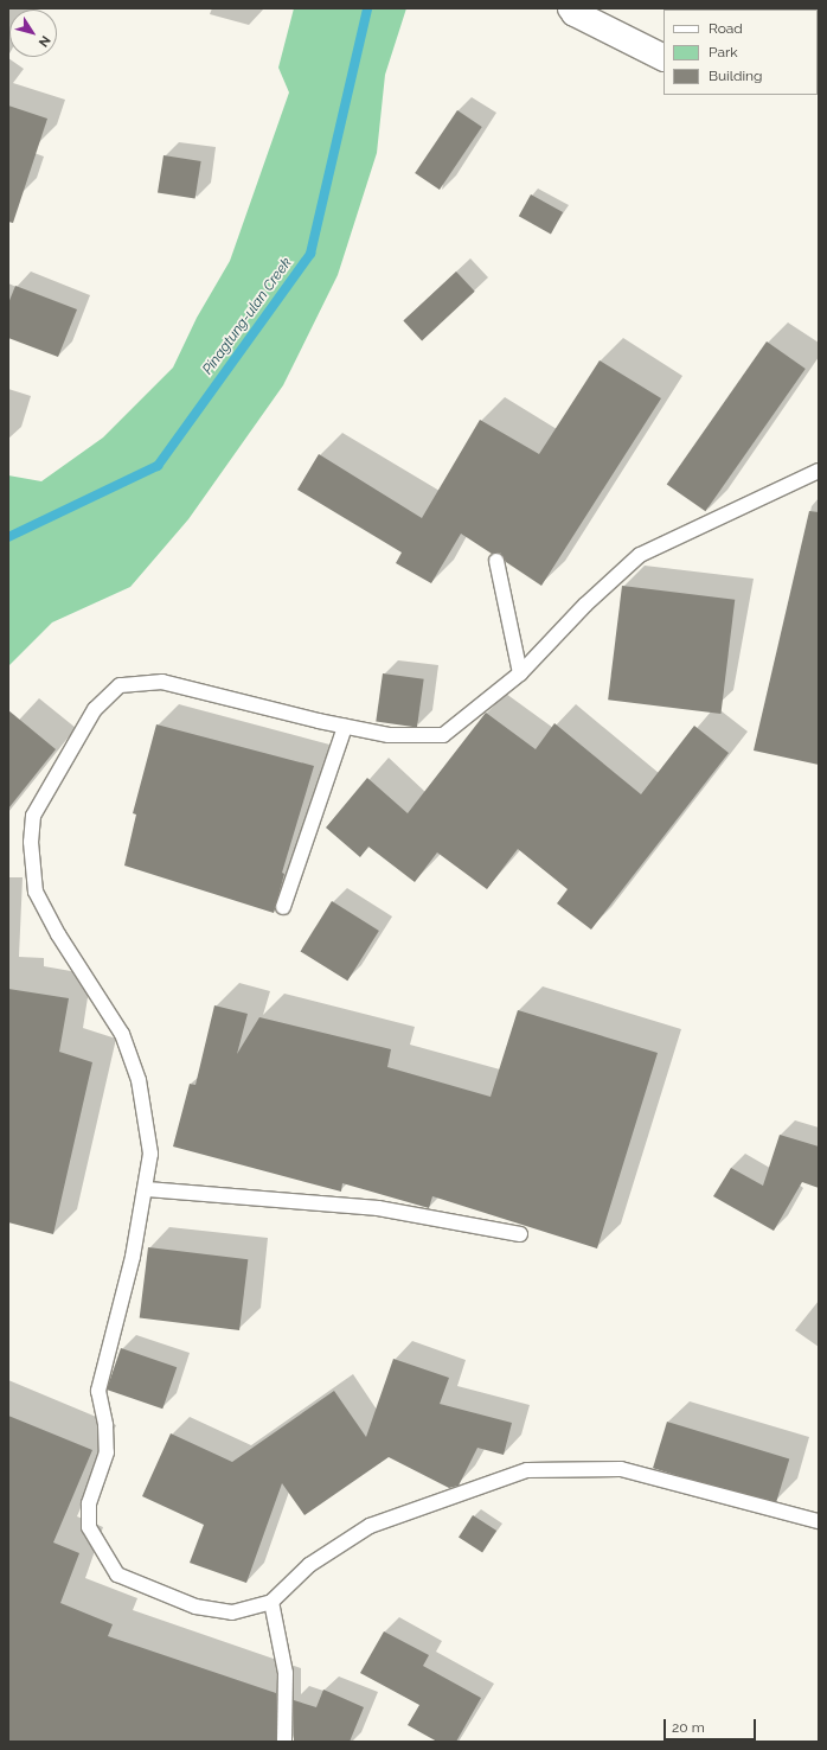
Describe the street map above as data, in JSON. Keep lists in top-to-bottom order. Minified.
{"water":["Pinagtung-ulan Creek"],"legend":["Road","Park","Building"],"scale_bar":"20 m","north":"bottom right"}
